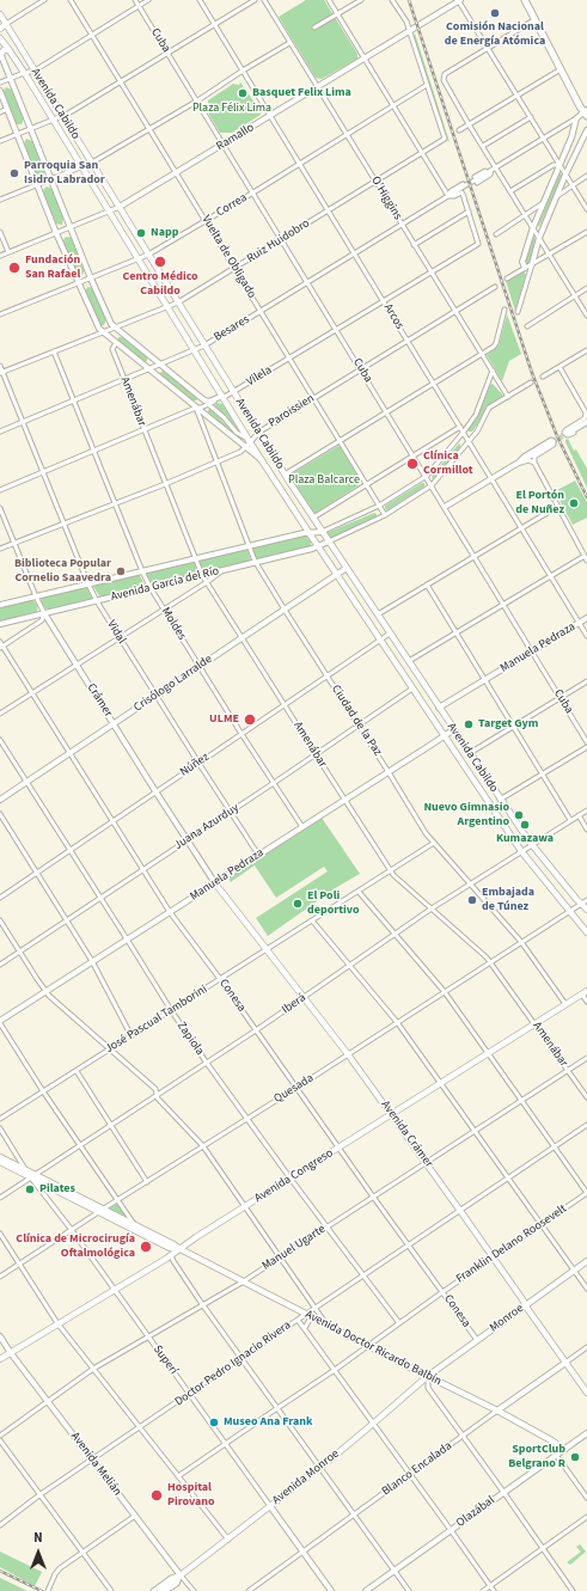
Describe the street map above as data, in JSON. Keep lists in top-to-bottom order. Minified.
{"streets":{"main road":["Avenida Cabildo","Avenida Crámer","Avenida Congreso","Monroe","Avenida Doctor Ricardo Balbín","Avenida Monroe"],"street":["Cuba","Ramallo","O'Higgins","Correa","Ruiz Huidobro","Vuelta de Obligado","Arcos","Besares","Vilela","Amenábar","Paroissien","Avenida García del Río","Moldes","Vidal","Manuela Pedraza","Crisólogo Larralde","Crámer","Ciudad de la Paz","Núñez","Juana Azurduy","Conesa","Iberá","José Pascual Tamborini","Zapiola","Quesada","Franklin Delano Roosevelt","Manuel Ugarte","Superí","Doctor Pedro Ignacio Rivera","Avenida Melián","Blanco Encalada","Olazábal"]},"crossings":[["Cuba","Ramallo"],["Cuba","Correa"],["Cuba","Ruiz Huidobro"],["Cuba","Besares"],["Cuba","Vilela"],["Cuba","Paroissien"],["Cuba","Manuela Pedraza"],["Avenida Cabildo","Ramallo"],["Avenida Cabildo","Correa"],["Avenida Cabildo","Ruiz Huidobro"],["Avenida Cabildo","Besares"],["Avenida Cabildo","Vilela"],["Avenida Cabildo","Paroissien"],["Avenida Cabildo","Avenida García del Río"],["Avenida Cabildo","Manuela Pedraza"],["Avenida Cabildo","Crisólogo Larralde"],["Avenida Cabildo","Núñez"],["Avenida Cabildo","Juana Azurduy"],["Avenida Cabildo","Iberá"],["Avenida Cabildo","Quesada"],["Ramallo","O'Higgins"],["Ramallo","Vuelta de Obligado"],["Ramallo","Arcos"],["O'Higgins","Correa"],["O'Higgins","Ruiz Huidobro"],["O'Higgins","Besares"],["O'Higgins","Vilela"],["O'Higgins","Paroissien"],["Correa","Ruiz Huidobro"],["Correa","Vuelta de Obligado"],["Correa","Arcos"],["Ruiz Huidobro","Vuelta de Obligado"],["Ruiz Huidobro","Arcos"],["Ruiz Huidobro","Moldes"],["Ruiz Huidobro","Vidal"],["Vuelta de Obligado","Besares"],["Vuelta de Obligado","Vilela"],["Vuelta de Obligado","Paroissien"],["Arcos","Besares"],["Arcos","Vilela"],["Arcos","Paroissien"],["Arcos","Manuela Pedraza"],["Besares","Vilela"],["Besares","Amenábar"],["Besares","Moldes"],["Besares","Vidal"],["Vilela","Amenábar"],["Vilela","Moldes"],["Vilela","Vidal"],["Vilela","Ciudad de la Paz"],["Amenábar","Paroissien"],["Amenábar","Avenida García del Río"],["Amenábar","Manuela Pedraza"],["Amenábar","Crisólogo Larralde"],["Amenábar","Núñez"],["Amenábar","Juana Azurduy"],["Amenábar","Iberá"],["Amenábar","José Pascual Tamborini"],["Amenábar","Quesada"],["Amenábar","Avenida Congreso"],["Amenábar","Manuel Ugarte"],["Paroissien","Moldes"],["Paroissien","Vidal"],["Paroissien","Crámer"],["Paroissien","Ciudad de la Paz"],["Avenida García del Río","Moldes"],["Avenida García del Río","Vidal"],["Avenida García del Río","Crámer"],["Avenida García del Río","Ciudad de la Paz"],["Moldes","Manuela Pedraza"],["Moldes","Crisólogo Larralde"],["Moldes","Núñez"],["Moldes","Juana Azurduy"],["Vidal","Manuela Pedraza"],["Vidal","Crisólogo Larralde"],["Vidal","Núñez"],["Vidal","Juana Azurduy"],["Manuela Pedraza","Crámer"],["Manuela Pedraza","Ciudad de la Paz"],["Manuela Pedraza","Conesa"],["Manuela Pedraza","Zapiola"],["Manuela Pedraza","Avenida Crámer"],["Crisólogo Larralde","Crámer"],["Crisólogo Larralde","Ciudad de la Paz"],["Crisólogo Larralde","Conesa"],["Crisólogo Larralde","Zapiola"],["Crámer","Núñez"],["Crámer","Juana Azurduy"],["Crámer","Avenida Crámer"],["Ciudad de la Paz","Núñez"],["Ciudad de la Paz","Juana Azurduy"],["Ciudad de la Paz","Iberá"],["Ciudad de la Paz","José Pascual Tamborini"],["Ciudad de la Paz","Quesada"],["Ciudad de la Paz","Avenida Congreso"],["Núñez","Conesa"],["Núñez","Zapiola"],["Juana Azurduy","Conesa"],["Juana Azurduy","Zapiola"],["Conesa","Iberá"],["Conesa","José Pascual Tamborini"],["Conesa","Quesada"],["Conesa","Avenida Congreso"],["Conesa","Franklin Delano Roosevelt"],["Conesa","Manuel Ugarte"],["Conesa","Monroe"],["Conesa","Doctor Pedro Ignacio Rivera"],["Iberá","Zapiola"],["Iberá","Avenida Crámer"],["Iberá","Avenida Doctor Ricardo Balbín"],["Iberá","Superí"],["José Pascual Tamborini","Zapiola"],["José Pascual Tamborini","Avenida Crámer"],["Zapiola","Quesada"],["Zapiola","Avenida Congreso"],["Zapiola","Franklin Delano Roosevelt"],["Zapiola","Manuel Ugarte"],["Zapiola","Doctor Pedro Ignacio Rivera"],["Quesada","Avenida Crámer"],["Quesada","Avenida Doctor Ricardo Balbín"],["Quesada","Superí"],["Avenida Crámer","Avenida Congreso"],["Avenida Crámer","Franklin Delano Roosevelt"],["Avenida Crámer","Manuel Ugarte"],["Avenida Crámer","Monroe"],["Avenida Crámer","Doctor Pedro Ignacio Rivera"],["Avenida Crámer","Blanco Encalada"],["Avenida Congreso","Avenida Doctor Ricardo Balbín"],["Avenida Congreso","Superí"],["Avenida Congreso","Avenida Melián"],["Franklin Delano Roosevelt","Avenida Doctor Ricardo Balbín"],["Franklin Delano Roosevelt","Superí"],["Manuel Ugarte","Avenida Doctor Ricardo Balbín"],["Manuel Ugarte","Superí"],["Manuel Ugarte","Avenida Melián"],["Monroe","Avenida Doctor Ricardo Balbín"],["Monroe","Avenida Monroe"],["Avenida Doctor Ricardo Balbín","Superí"],["Avenida Doctor Ricardo Balbín","Doctor Pedro Ignacio Rivera"],["Avenida Doctor Ricardo Balbín","Blanco Encalada"],["Avenida Doctor Ricardo Balbín","Avenida Monroe"],["Avenida Doctor Ricardo Balbín","Olazábal"],["Superí","Doctor Pedro Ignacio Rivera"],["Superí","Blanco Encalada"],["Superí","Avenida Monroe"],["Doctor Pedro Ignacio Rivera","Avenida Melián"],["Avenida Melián","Avenida Monroe"]],"parks":["Plaza Félix Lima","Plaza Balcarce"],"places":["Comisión Nacional de Energía Atómica","Basquet Felix Lima","Parroquia San Isidro Labrador","Napp","Centro Médico Cabildo","Fundación San Rafael","Clínica Cormillot","El Portón de Nuñez","Biblioteca Popular Cornelio Saavedra","ULME","Target Gym","Nuevo Gimnasio Argentino","Kumazawa","Embajada de Túnez","El Poli deportivo","Pilates","Clínica de Microcirugía Oftalmológica","Museo Ana Frank","SportClub Belgrano R","Hospital Pirovano"],"north":"top"}
